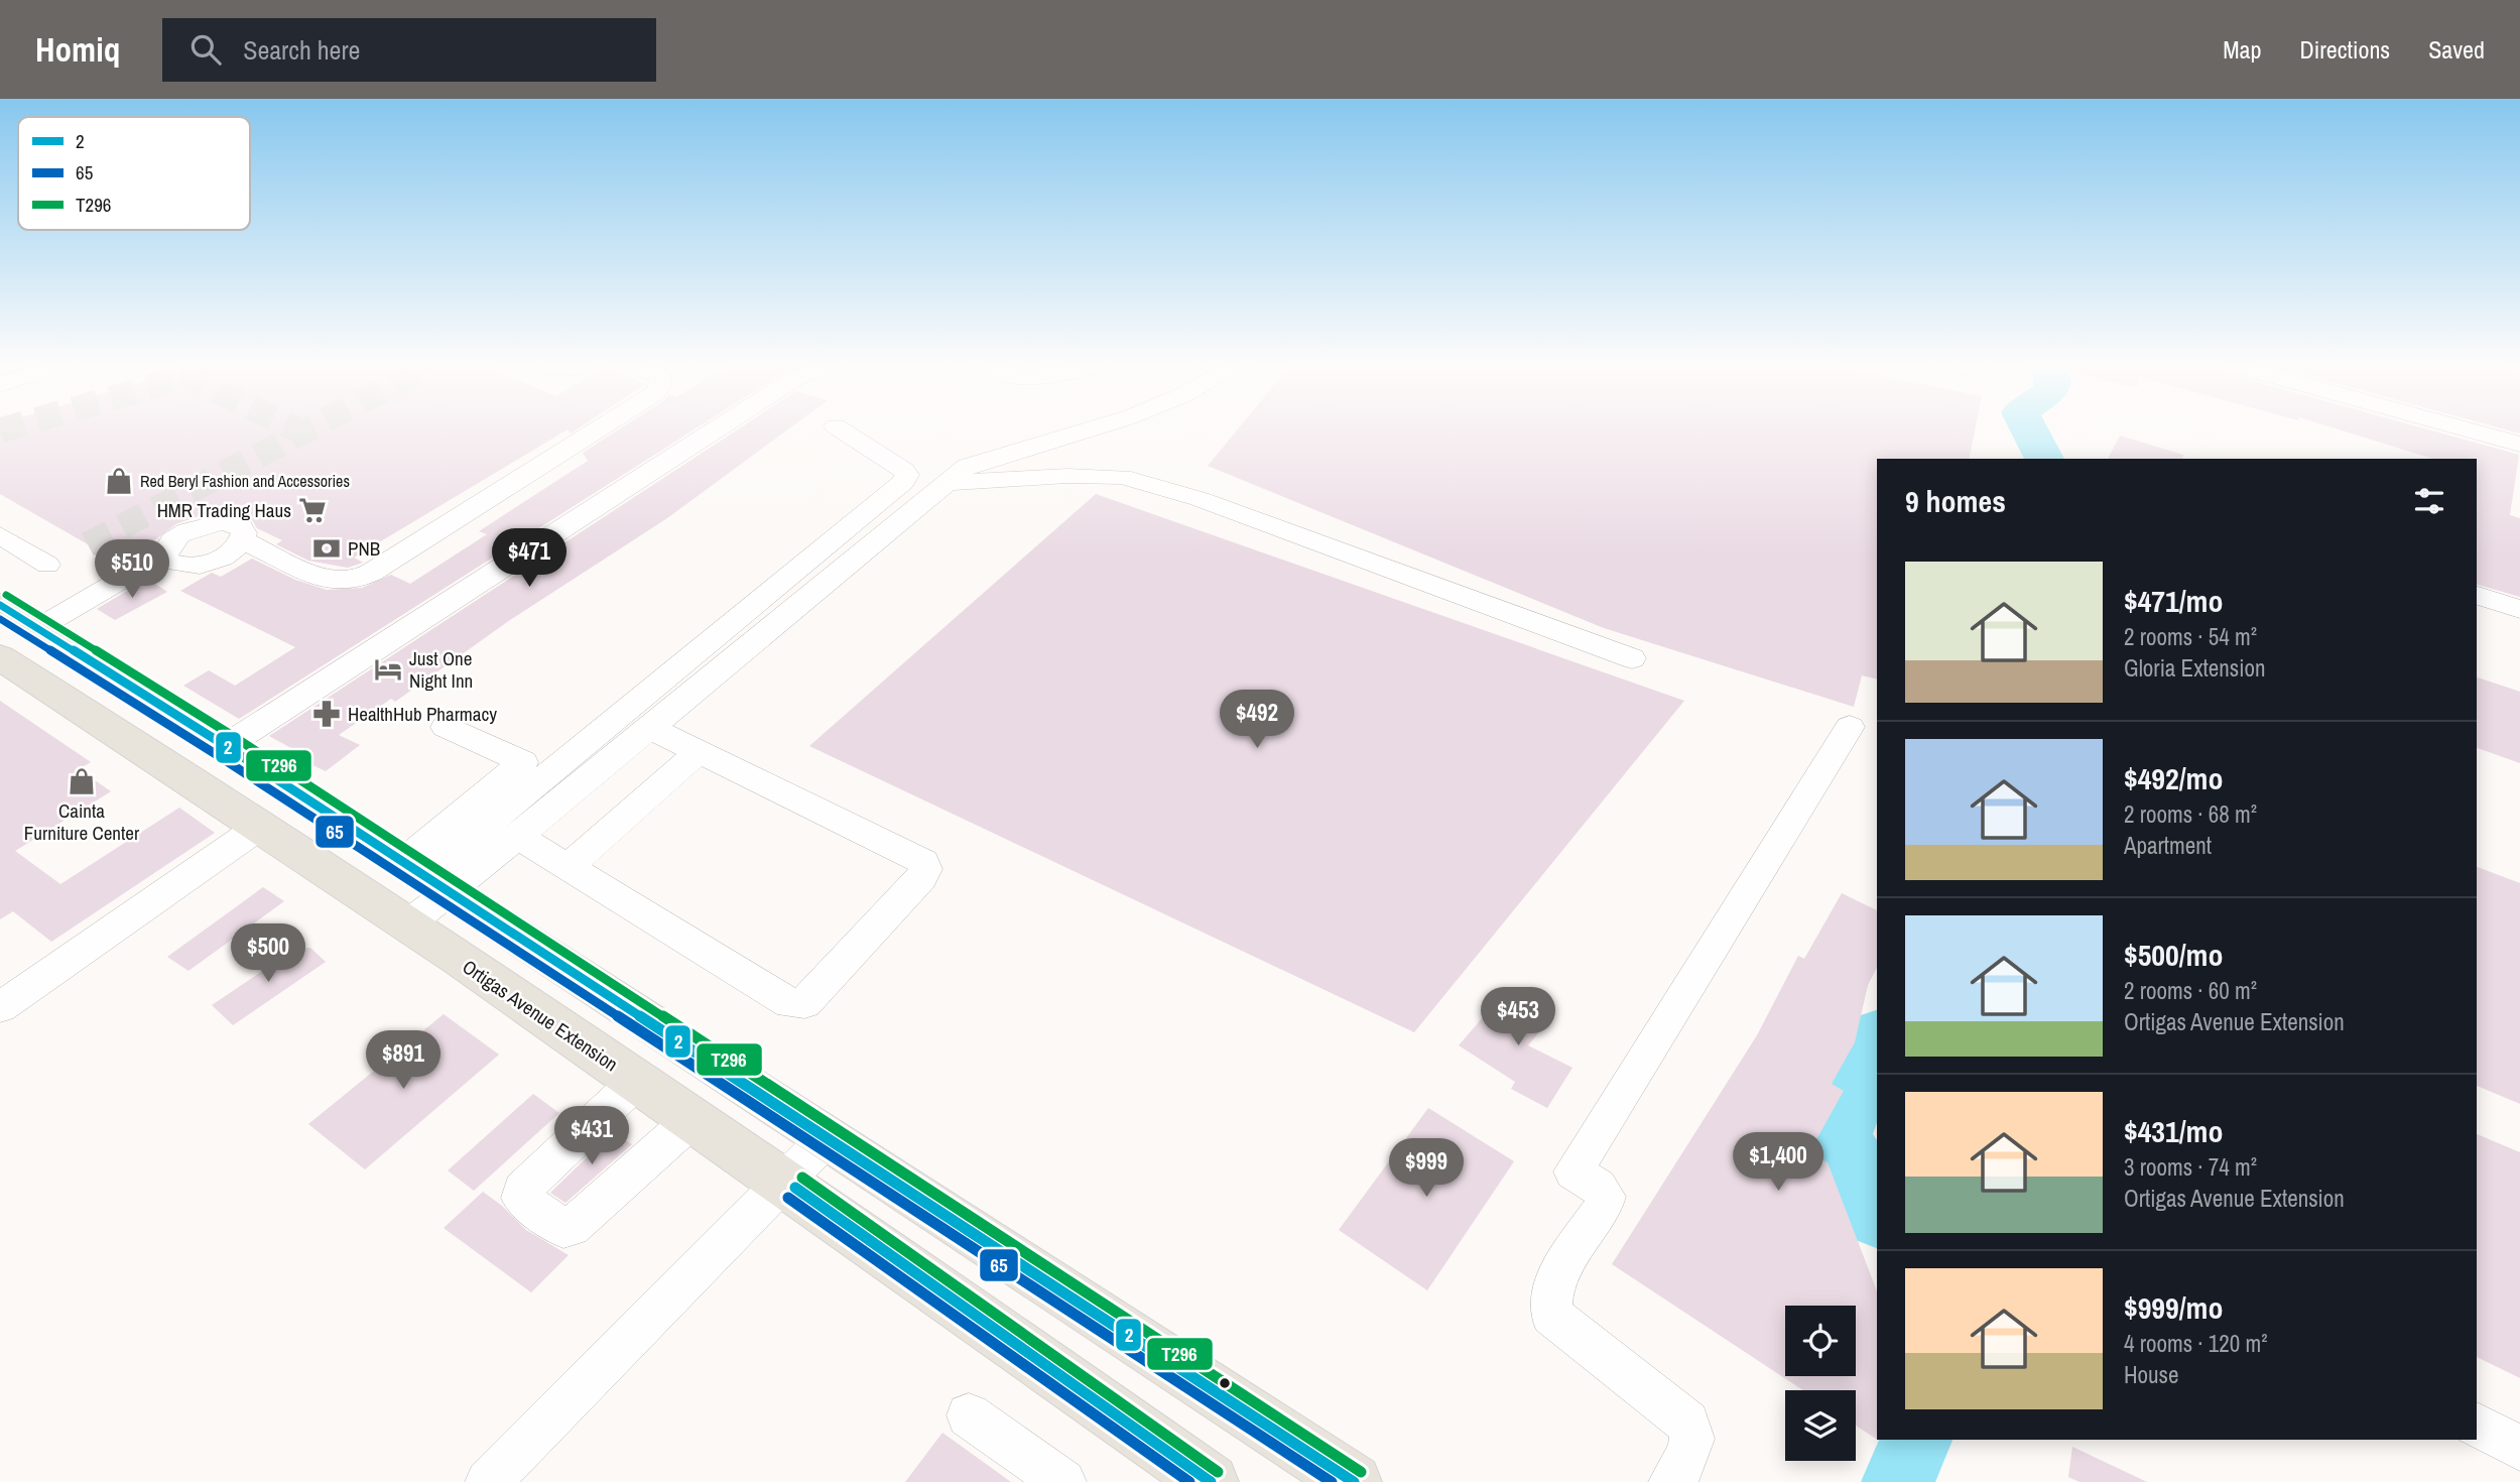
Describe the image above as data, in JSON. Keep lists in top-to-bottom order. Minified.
{"streets":{"main road":["Ortigas Avenue Extension"]},"places":{"shop":["Red Beryl Fashion and Accessories","Cainta Furniture Center"],"supermarket":["HMR Trading Haus"],"bank":["PNB"],"hotel":["Just One Night Inn"],"pharmacy":["HealthHub Pharmacy"]},"lines":["transit line T296","transit line 2","transit line 65"],"legend":["2","65","T296"],"page":{"header":"Homiq","search":"Search here","nav":["Map","Directions","Saved"],"heading":"9 homes","price":["$471","$510","$492","$500","$453","$891","$431","$1,400","$999"],"list":[{"name":"$471/mo","note":"2 rooms · 54 m² · Gloria Extension"},{"name":"$492/mo","note":"2 rooms · 68 m² · Apartment"},{"name":"$500/mo","note":"2 rooms · 60 m² · Ortigas Avenue Extension"},{"name":"$431/mo","note":"3 rooms · 74 m² · Ortigas Avenue Extension"},{"name":"$999/mo","note":"4 rooms · 120 m² · House"}]}}
